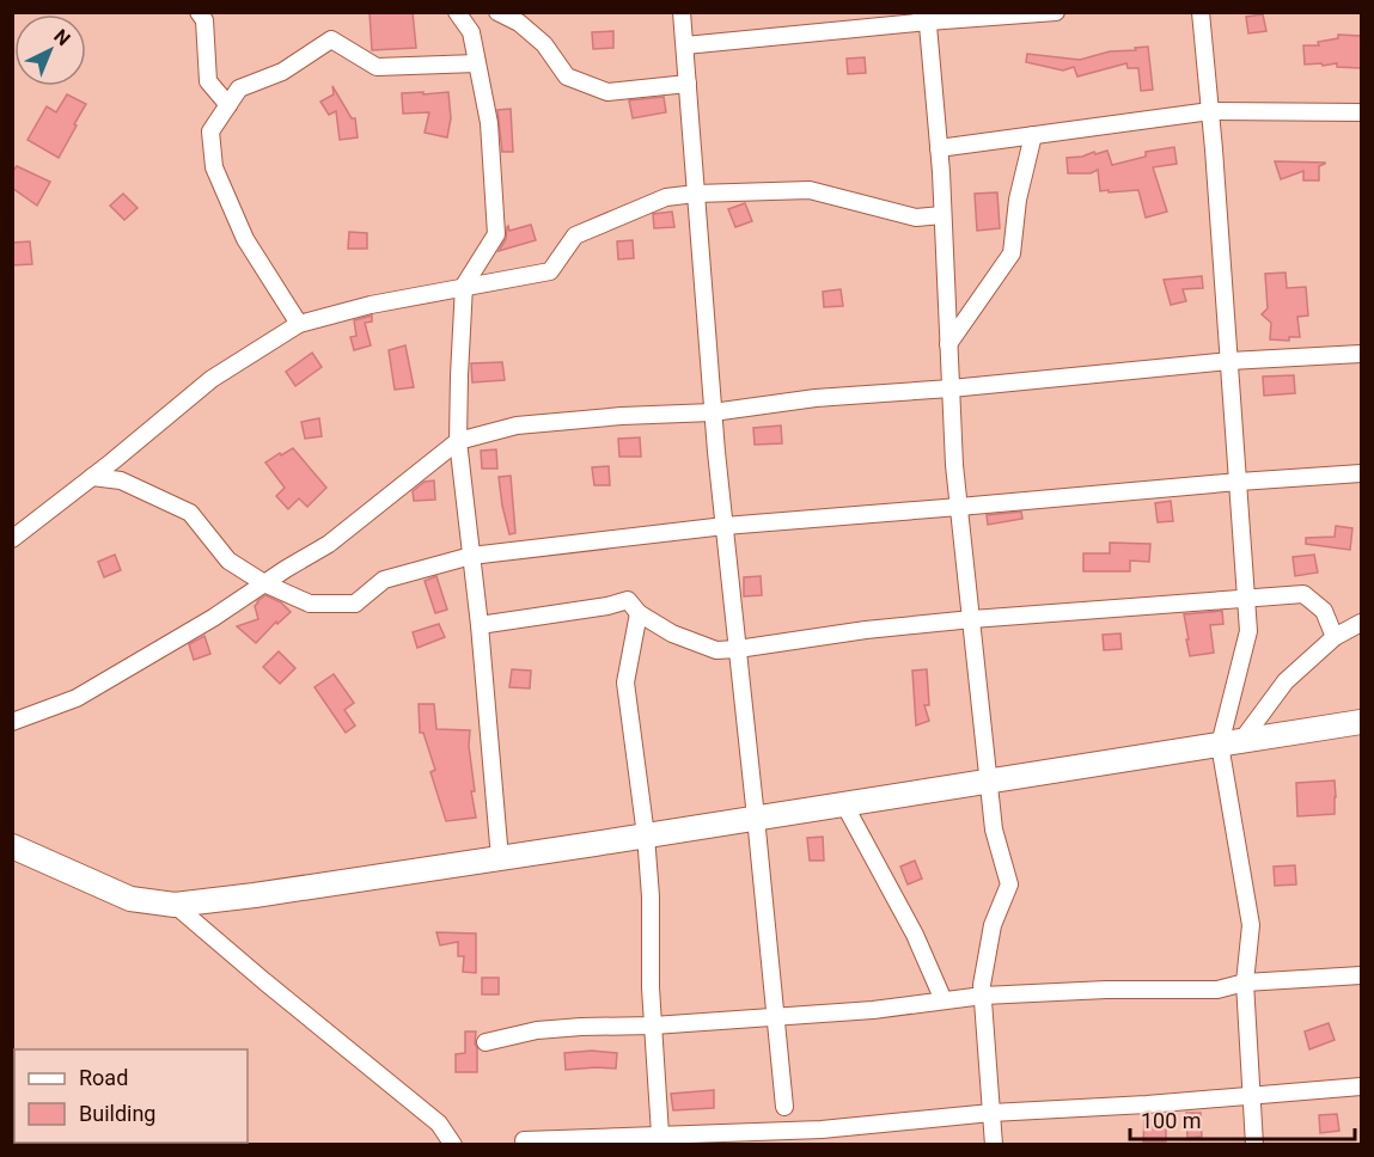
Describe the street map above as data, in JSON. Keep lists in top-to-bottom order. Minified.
{"legend":["Road","Building"],"scale_bar":"100 m","north":"top right"}
